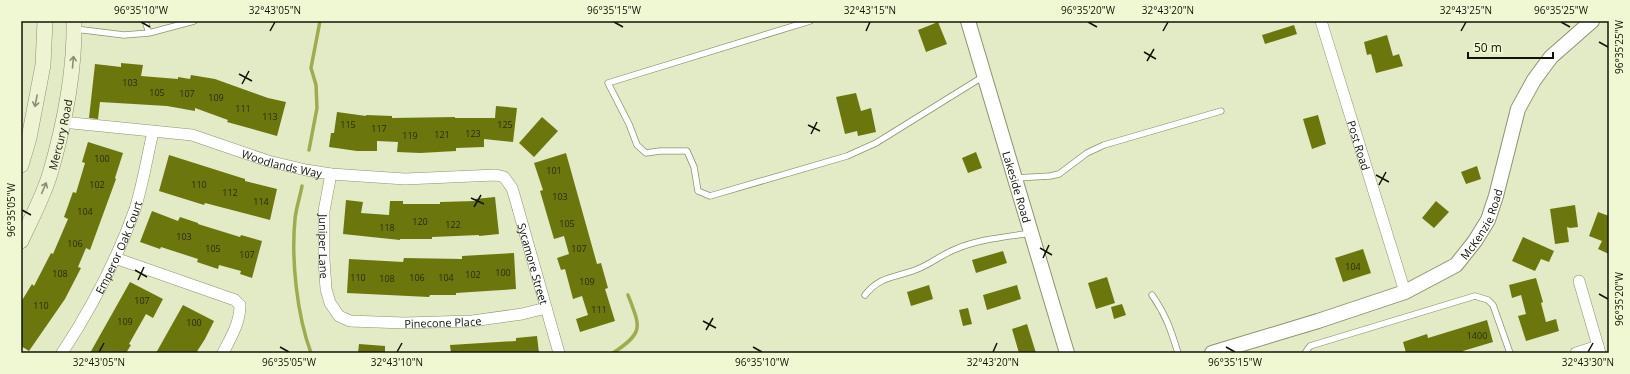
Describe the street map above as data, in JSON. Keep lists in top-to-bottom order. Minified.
{"streets":{"main road":["Mercury Road"],"street":["Post Road","Woodlands Way","Lakeside Road","McKenzie Road","Emperor Oak Court","Juniper Lane","Sycamore Street","Pinecone Place"]},"crossings":[["Mercury Road","Woodlands Way"],["Post Road","McKenzie Road"],["Woodlands Way","Emperor Oak Court"],["Woodlands Way","Juniper Lane"],["Woodlands Way","Sycamore Street"],["Juniper Lane","Pinecone Place"],["Sycamore Street","Pinecone Place"]],"house_numbers":["103","105","107","109","111","113","115","125","117","123","121","119","100","101","102","110","112","103","114","104","120","105","122","118","103","106","105","107","107","104","100","108","102","110","106","104","108","109","107","110","111","109","100","1400"],"scale_bar":"50 m","coordinates":["96°35'10\"W","32°43'05\"N","96°35'15\"W","32°43'15\"N","96°35'20\"W","32°43'20\"N","32°43'25\"N","96°35'25\"W","96°35'05\"W","32°43'10\"N","32°43'30\"N"]}
